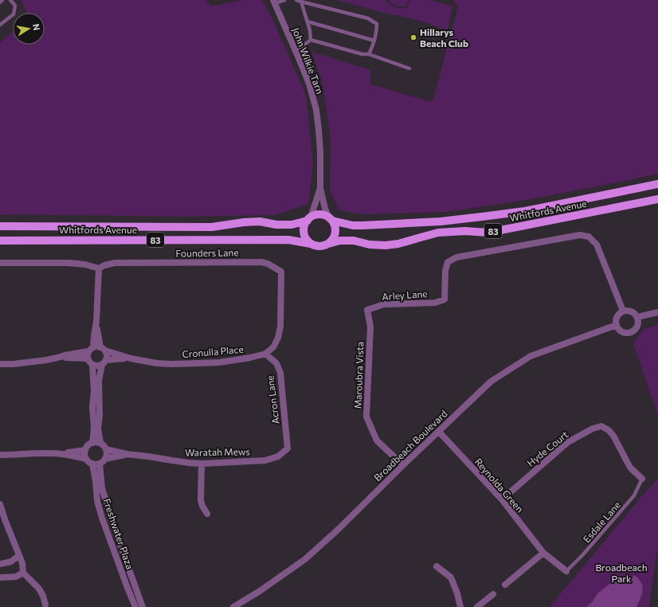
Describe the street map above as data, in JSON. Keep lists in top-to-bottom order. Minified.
{"streets":{"main road":["Whitfords Avenue","83"],"street":["John Wilkie Tarn","Founders Lane","Arley Lane","Cronulla Place","Maroubra Vista","Acron Lane","Broadbeach Boulevard","Hyde Court","Waratah Mews","Reynolda Green","Freshwater Plaza"],"lane":["Esdale Lane"]},"crossings":[["John Wilkie Tarn","Whitfords Avenue"],["John Wilkie Tarn","83"],["Whitfords Avenue","83"],["Founders Lane","Cronulla Place"],["Founders Lane","Acron Lane"],["Arley Lane","Maroubra Vista"],["Arley Lane","Broadbeach Boulevard"],["Cronulla Place","Acron Lane"],["Maroubra Vista","Broadbeach Boulevard"],["Acron Lane","Waratah Mews"],["Broadbeach Boulevard","Reynolda Green"],["Hyde Court","Reynolda Green"],["Hyde Court","Esdale Lane"],["Waratah Mews","Freshwater Plaza"],["Reynolda Green","Esdale Lane"]],"parks":["Broadbeach Park"],"places":["Hillarys Beach Club"],"north":"right"}
